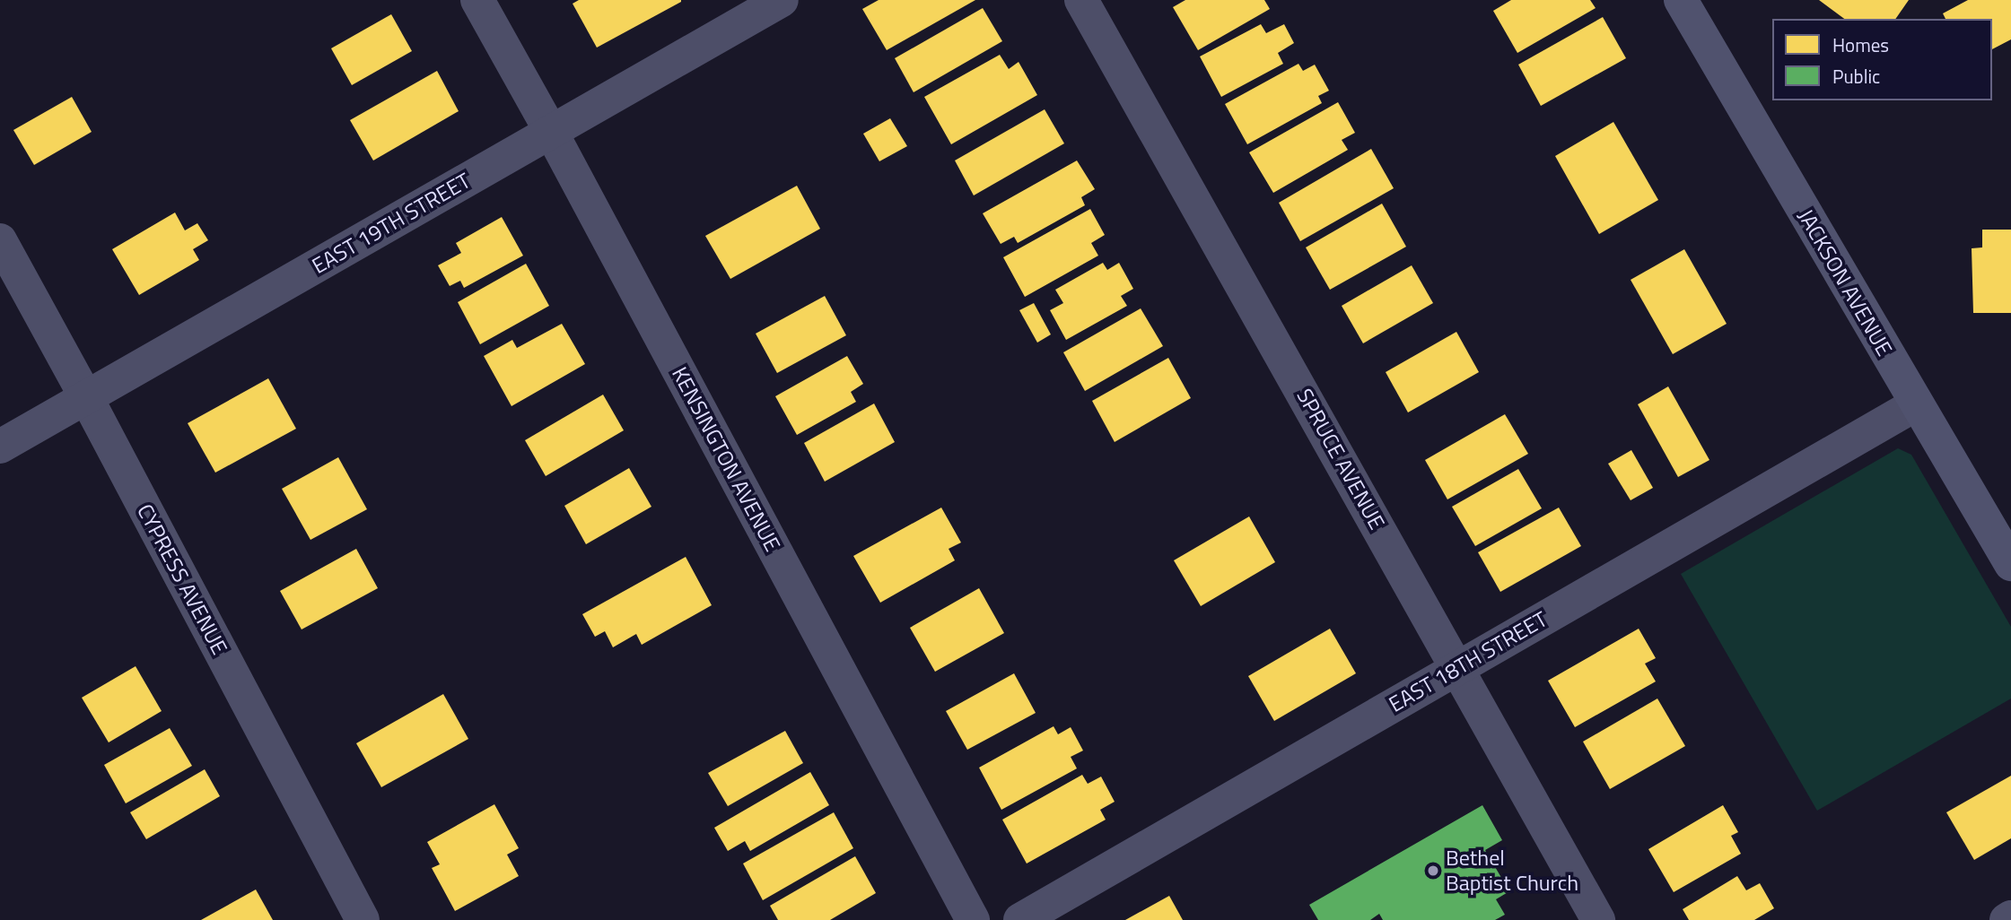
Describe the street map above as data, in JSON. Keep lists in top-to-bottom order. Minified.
{"streets":{"street":["EAST 19TH STREET","JACKSON AVENUE","KENSINGTON AVENUE","SPRUCE AVENUE","CYPRESS AVENUE","EAST 18TH STREET"]},"crossings":[["EAST 19TH STREET","KENSINGTON AVENUE"],["EAST 19TH STREET","CYPRESS AVENUE"],["JACKSON AVENUE","EAST 18TH STREET"],["SPRUCE AVENUE","EAST 18TH STREET"]],"places":["Bethel Baptist Church"],"legend":["Homes","Public"]}
